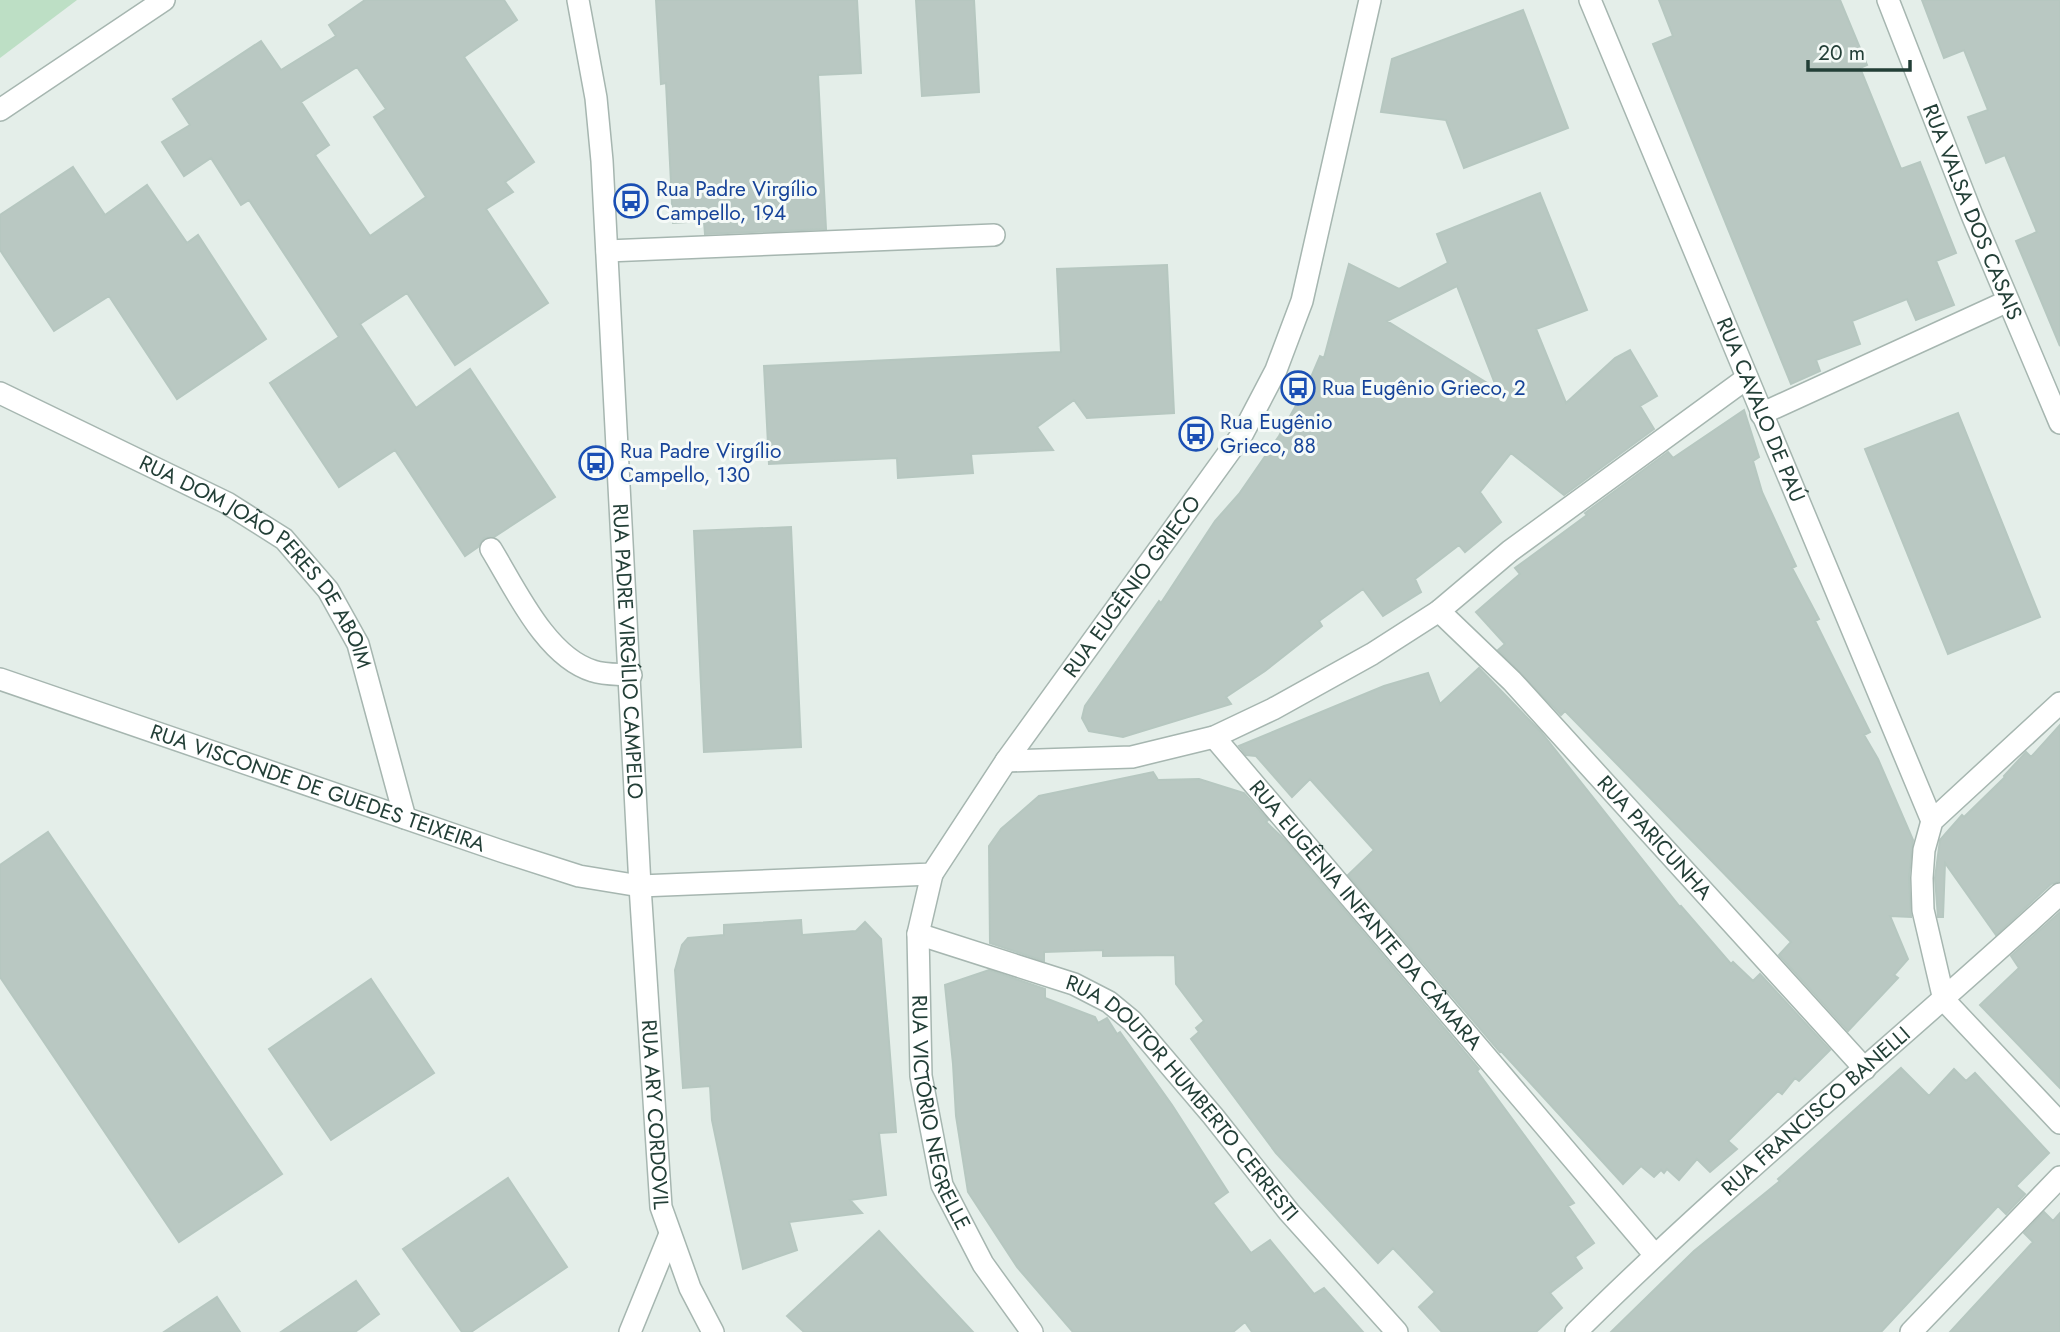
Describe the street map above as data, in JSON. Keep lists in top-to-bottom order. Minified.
{"streets":{"street":["RUA VALSA DOS CASAIS","RUA CAVALO DE PAÚ","RUA DOM JOÃO PERES DE ABOIM","RUA EUGÊNIO GRIECO","RUA PADRE VIRGÍLIO CAMPELO","RUA VISCONDE DE GUEDES TEIXEIRA","RUA PARICUNHA","RUA EUGÊNIA INFANTE DA CÂMARA","RUA DOUTOR HUMBERTO CERRESTI","RUA VICTÓRIO NEGRELLE","RUA FRANCISCO BANELLI","RUA ARY CORDOVIL"]},"crossings":[["RUA DOM JOÃO PERES DE ABOIM","RUA VISCONDE DE GUEDES TEIXEIRA"],["RUA EUGÊNIO GRIECO","RUA VICTÓRIO NEGRELLE"],["RUA PADRE VIRGÍLIO CAMPELO","RUA VISCONDE DE GUEDES TEIXEIRA"],["RUA PADRE VIRGÍLIO CAMPELO","RUA ARY CORDOVIL"],["RUA VISCONDE DE GUEDES TEIXEIRA","RUA ARY CORDOVIL"],["RUA PARICUNHA","RUA FRANCISCO BANELLI"],["RUA EUGÊNIA INFANTE DA CÂMARA","RUA FRANCISCO BANELLI"],["RUA DOUTOR HUMBERTO CERRESTI","RUA VICTÓRIO NEGRELLE"]],"places":{"bus stop":["Rua Padre Virgílio Campello, 194","Rua Eugênio Grieco, 2","Rua Eugênio Grieco, 88","Rua Padre Virgílio Campello, 130"]},"scale_bar":"20 m"}
